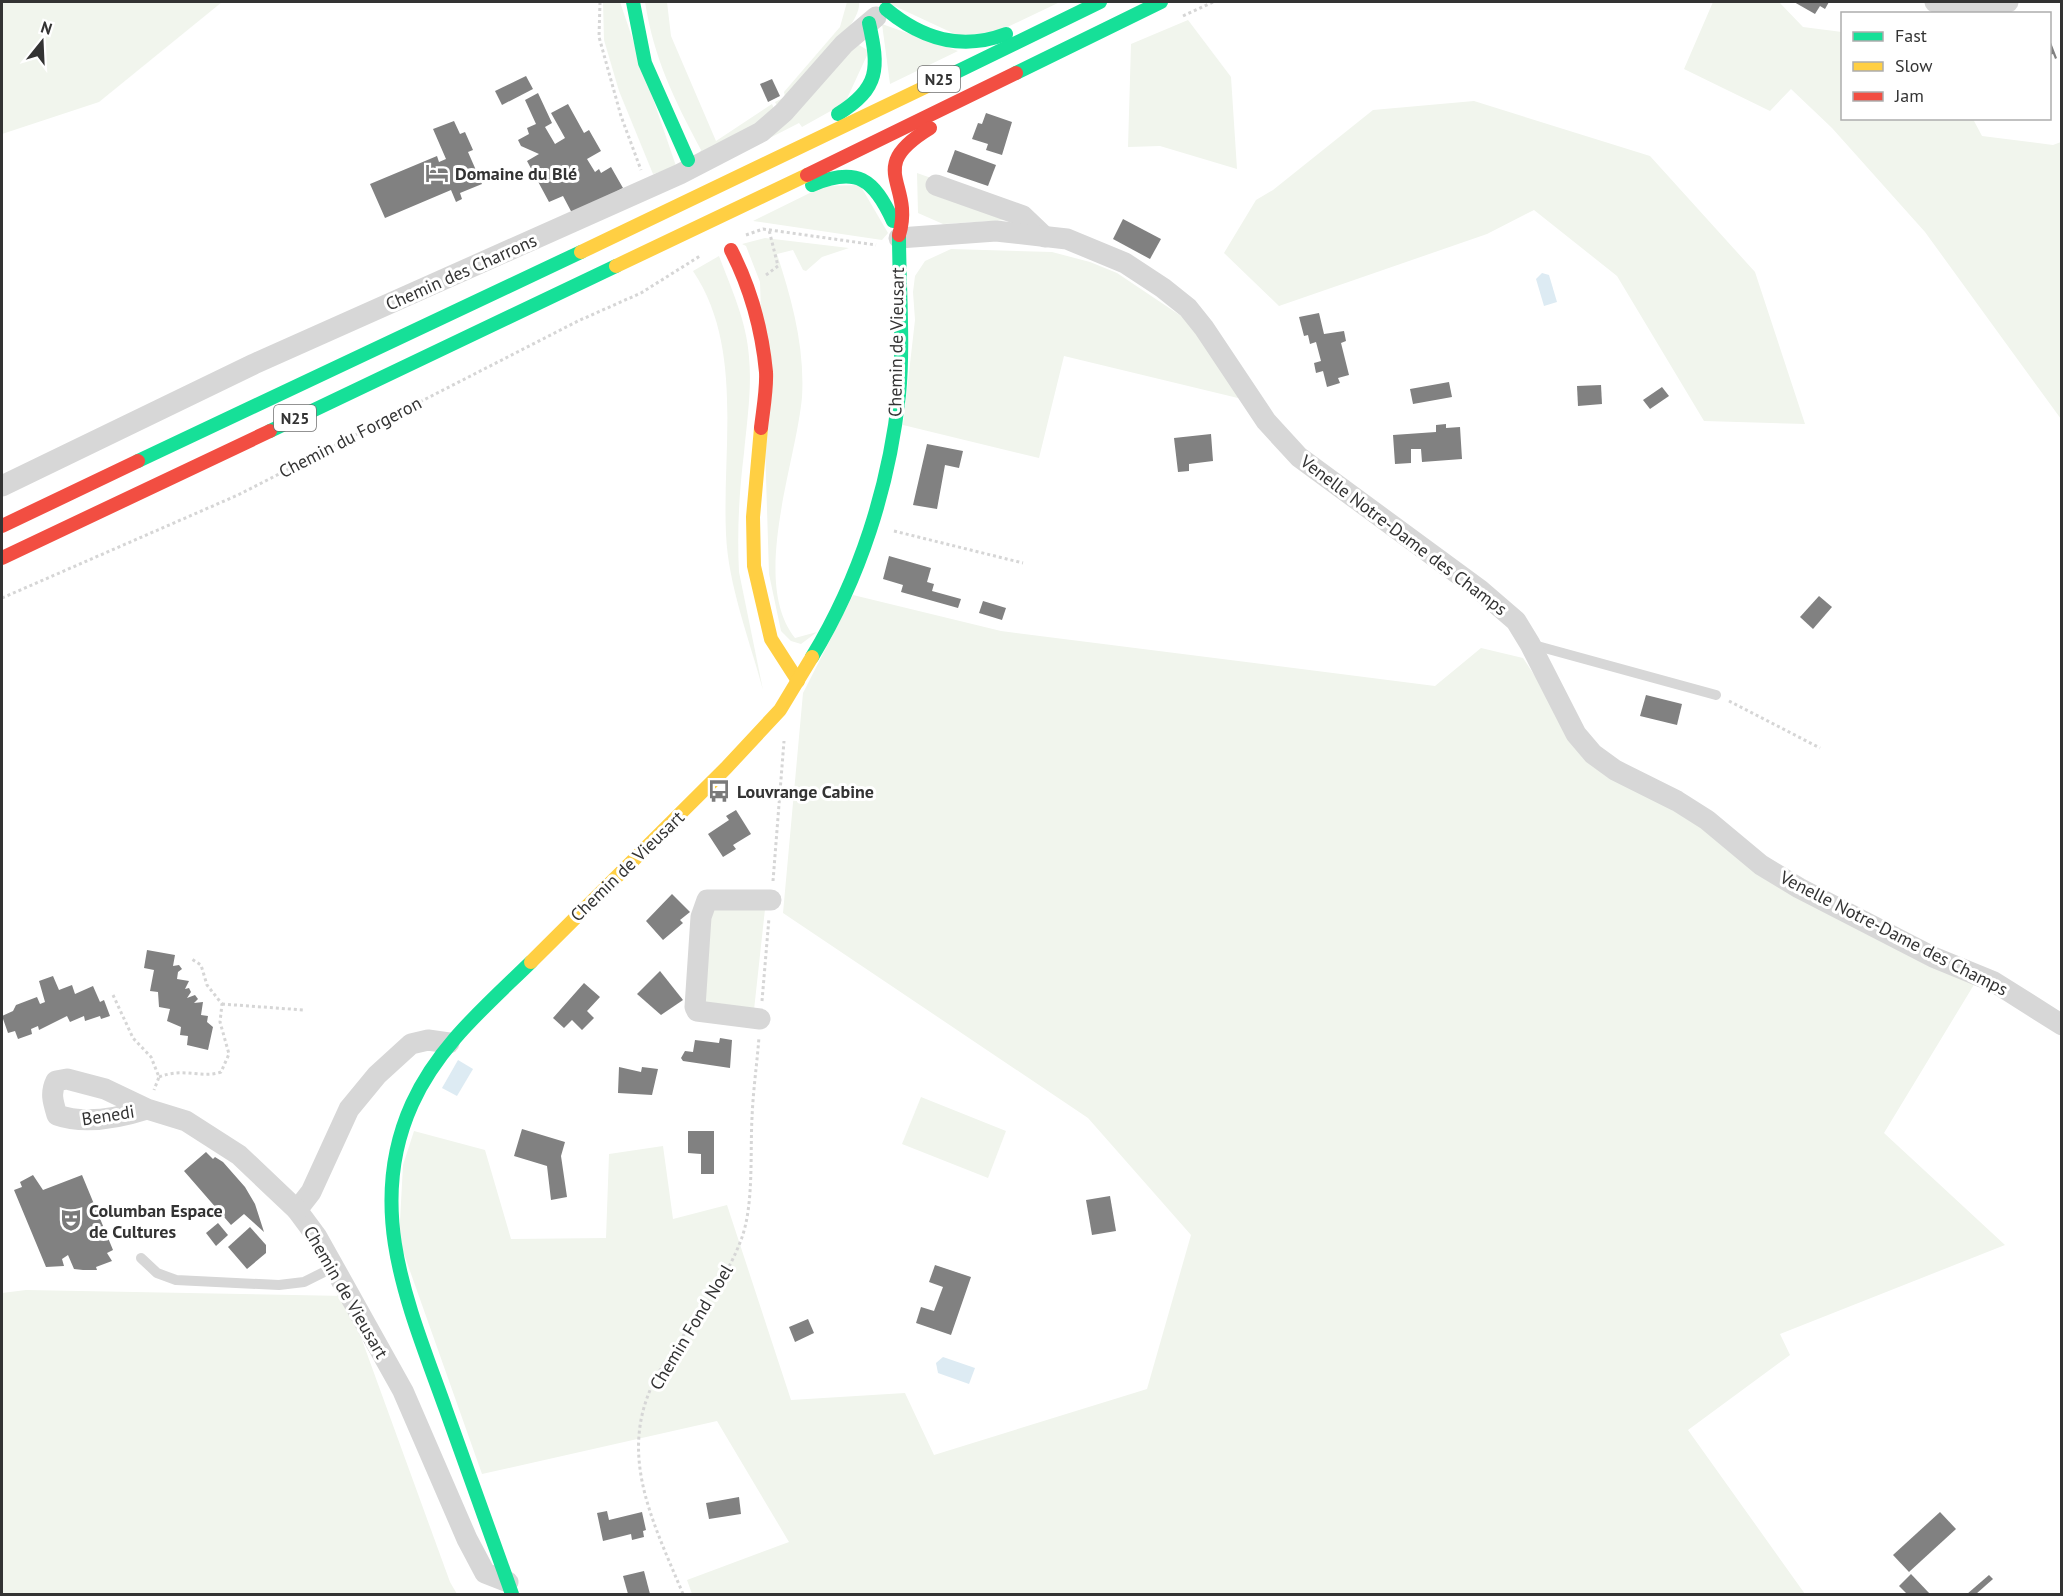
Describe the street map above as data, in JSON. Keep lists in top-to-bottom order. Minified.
{"streets":{"main road":["N25","Chemin de Vieusart"],"street":["Chemin des Charrons","Venelle Notre-Dame des Champs","Benedi"],"path":["Chemin du Forgeron","Chemin Fond Noel"]},"crossings":[["N25","Chemin de Vieusart"],["Chemin de Vieusart","Venelle Notre-Dame des Champs"],["Chemin de Vieusart","Benedi"]],"places":{"hotel":["Domaine du Blé"],"bus stop":["Louvrange Cabine"],"theatre":["Columban Espace de Cultures"]},"legend":["Fast","Slow","Jam"],"north":"top"}
